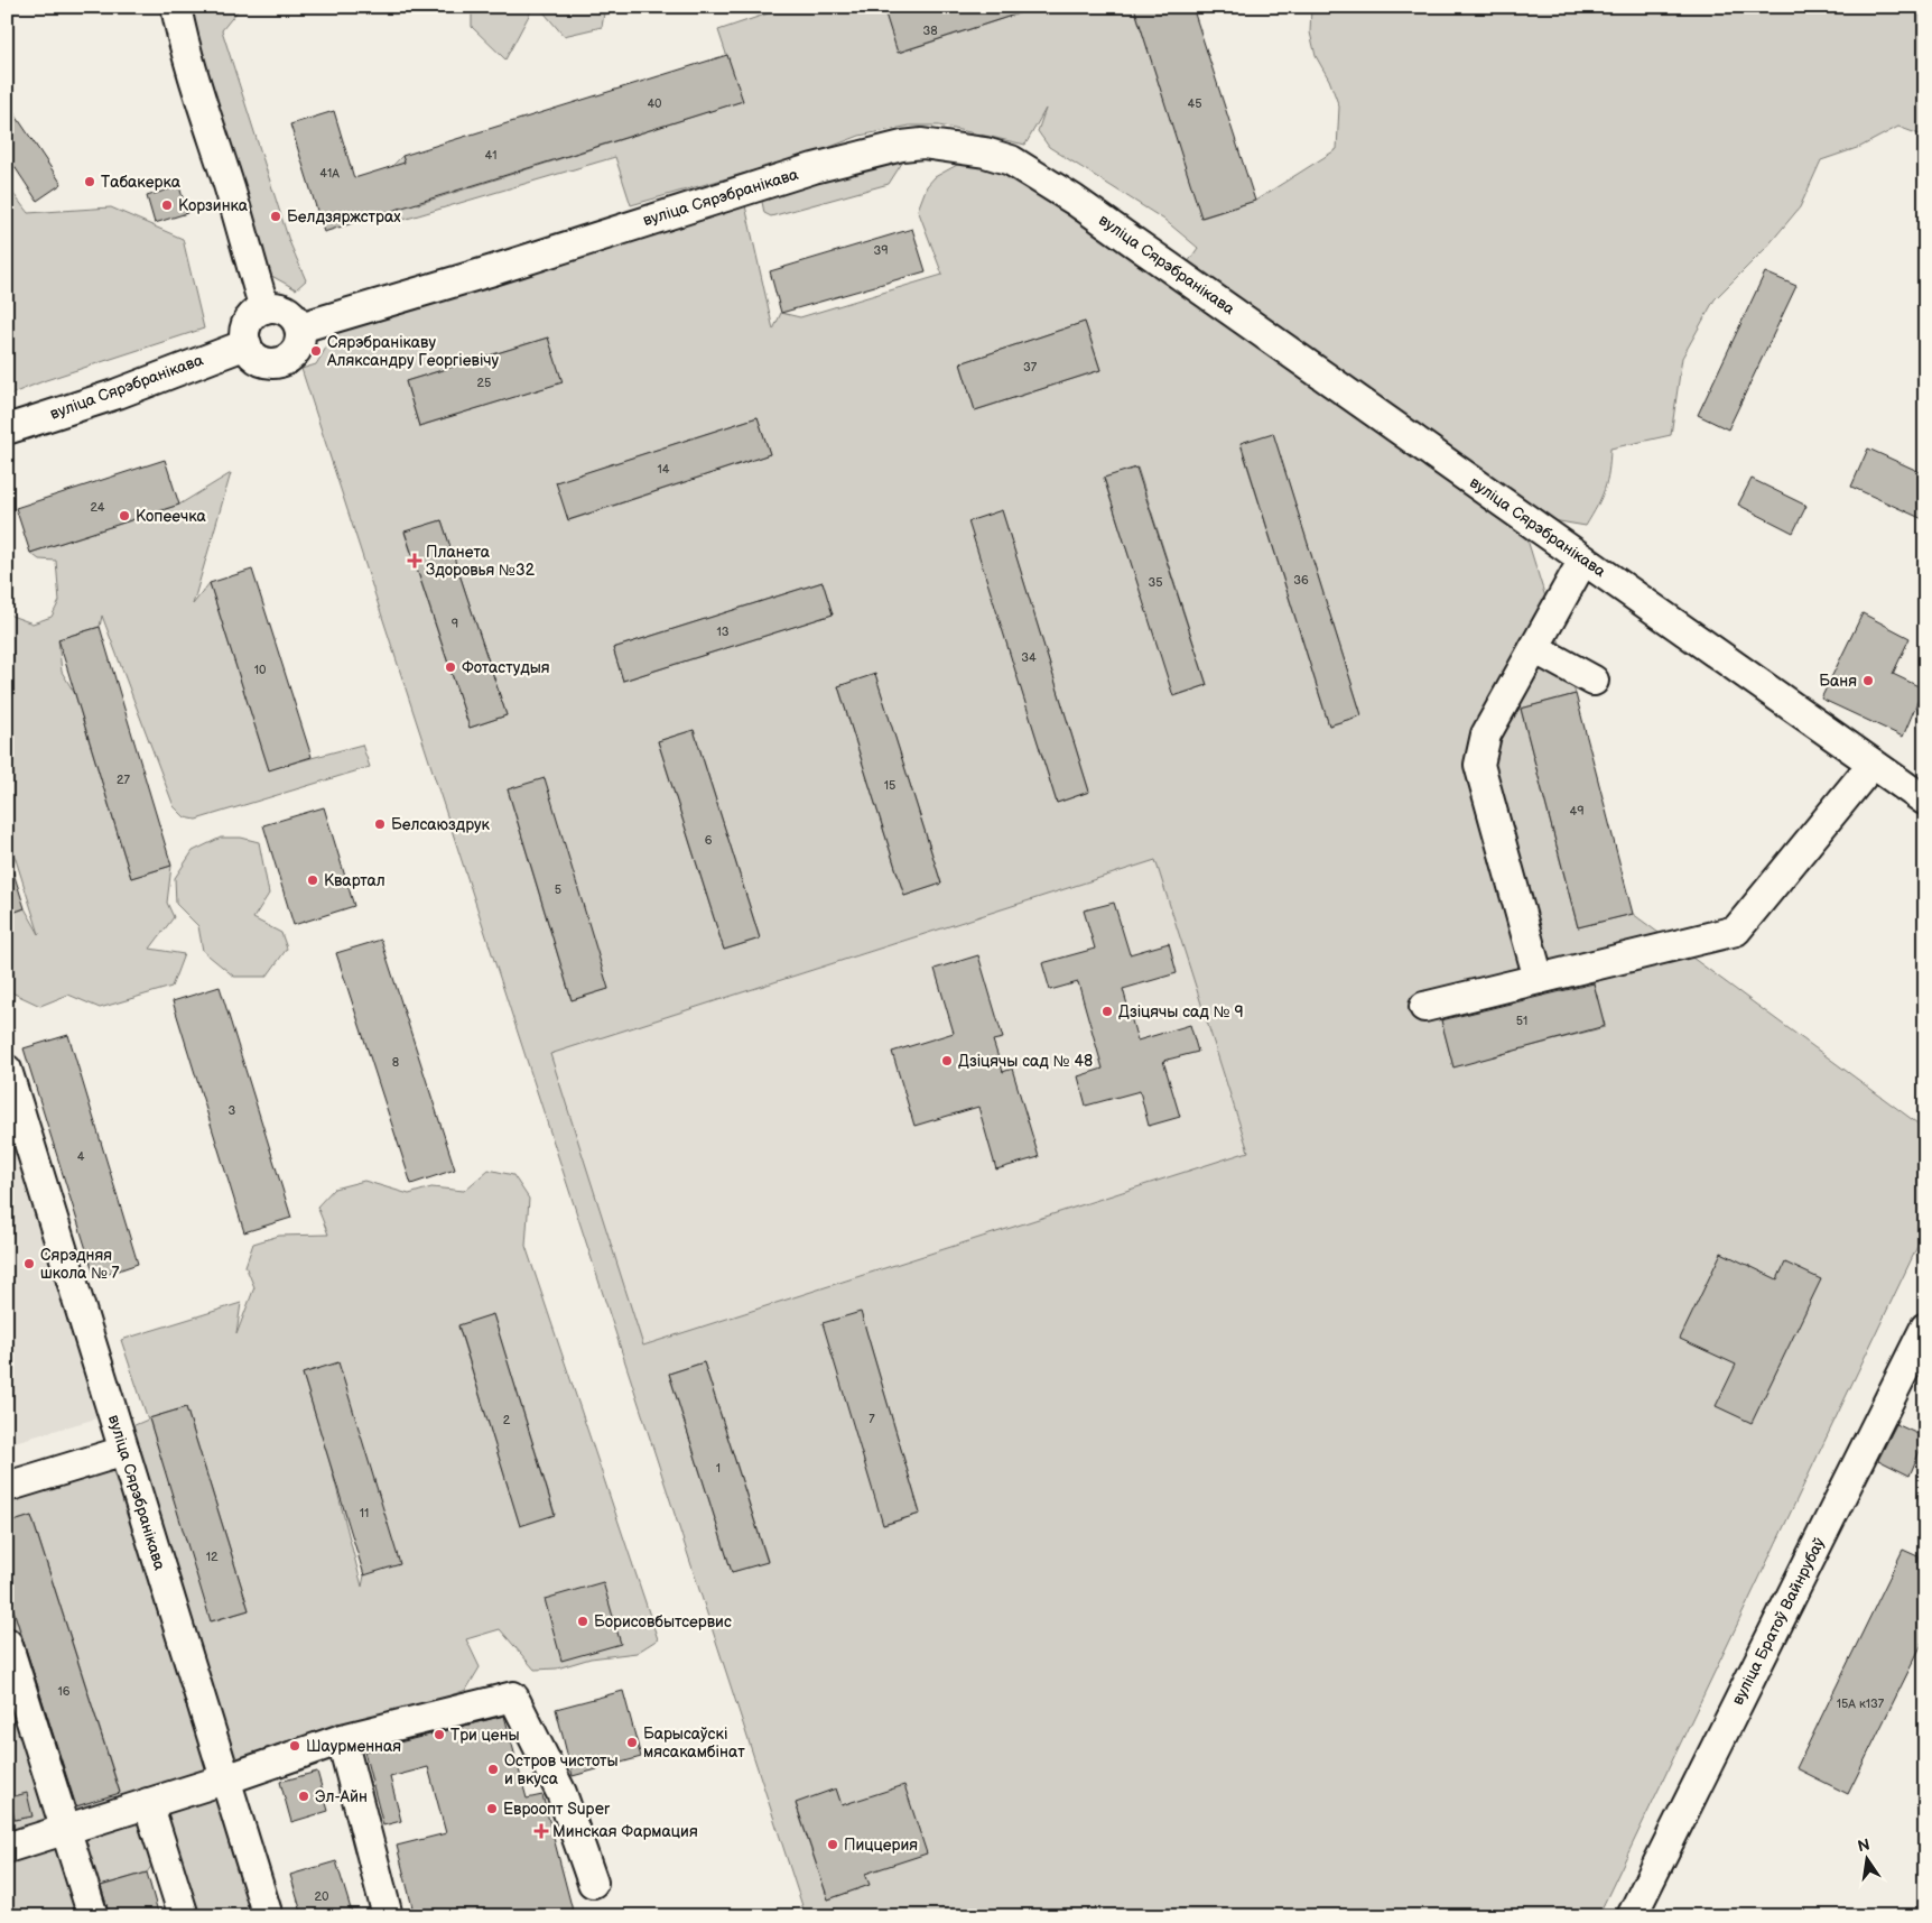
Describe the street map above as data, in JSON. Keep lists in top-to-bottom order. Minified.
{"streets":{"street":["вуліца Сярэбранікава","вуліца Братоў Вайнрубаў"]},"places":{"other":["Табакерка","Корзинка","Белдзяржстрах","Сярэбранікаву Аляксандру Георгіевічу","Копеечка","Фотастудыя","Баня","Белсаюздрук","Квартал","Дзіцячы сад № 9","Дзіцячы сад № 48","Сярэдняя школа № 7","Борисовбытсервис","Три цены","Барысаўскі мясакамбінат","Шаурменная","Остров чистоты и вкуса","Эл-Айн","Евроопт Super","Пиццерия"],"health":["Планета Здоровья №32","Минская Фармация"]},"house_numbers":["38","40","45","41","41А","39","37","25","14","24","36","35","9","13","34","10","27","15","49","6","5","51","8","3","4","7","2","1","11","12","16","15А к137","20"],"north":"top"}
